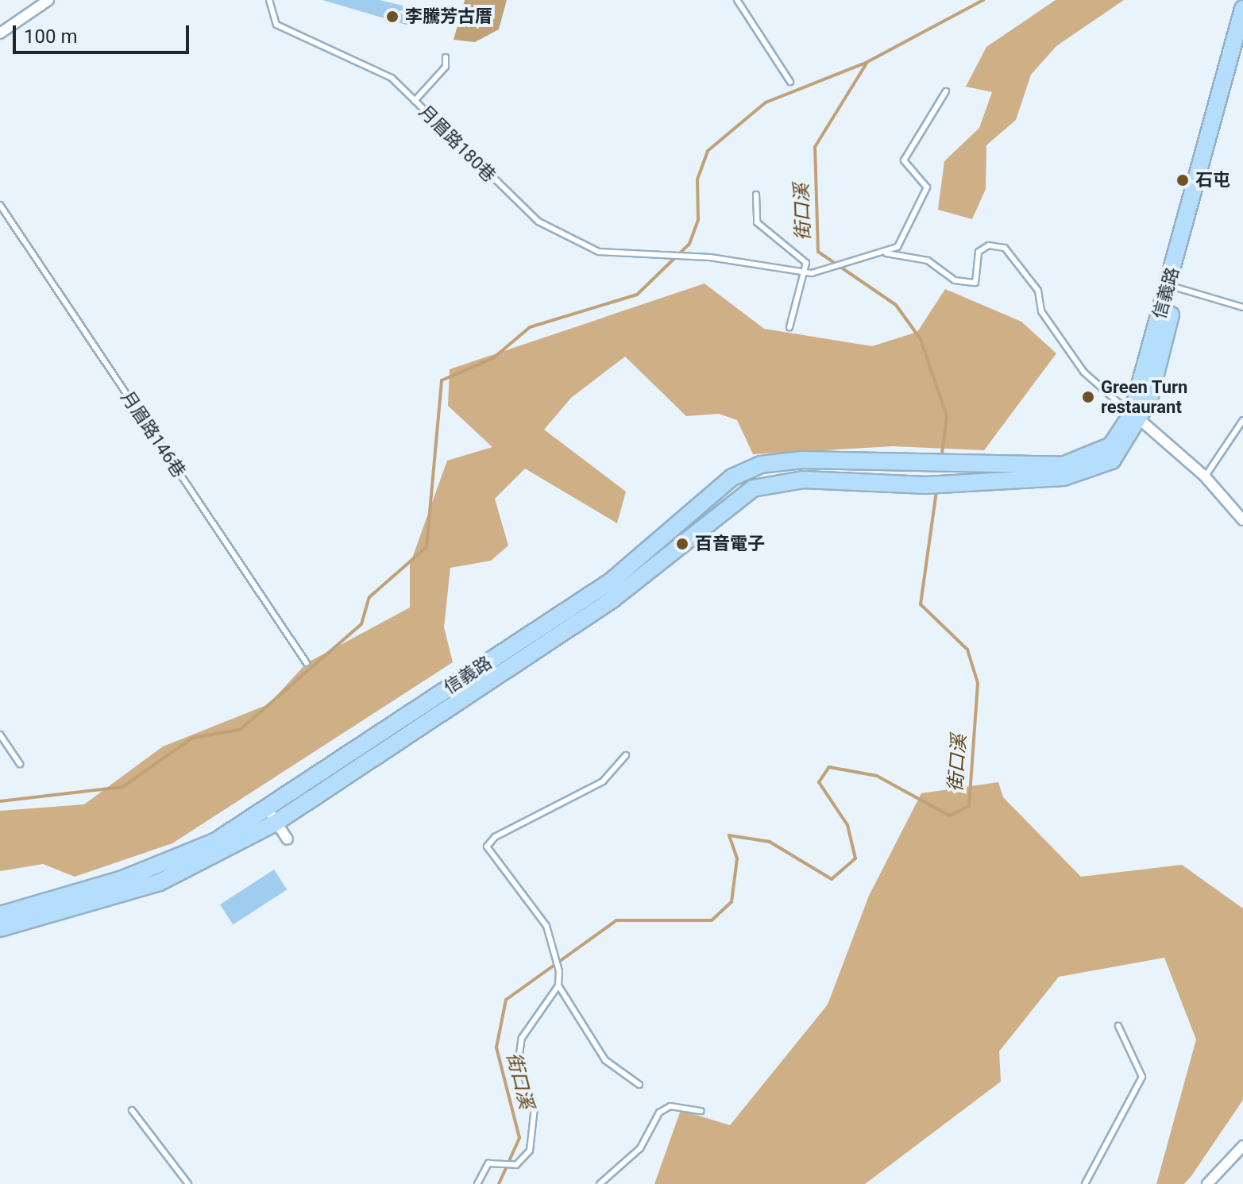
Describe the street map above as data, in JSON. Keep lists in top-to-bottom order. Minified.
{"streets":{"main road":["信義路"],"lane":["月眉路180巷","月眉路146巷"]},"water":["街口溪"],"places":["李騰芳古厝","石屯","Green Turn restaurant","百音電子"],"scale_bar":"100 m"}
